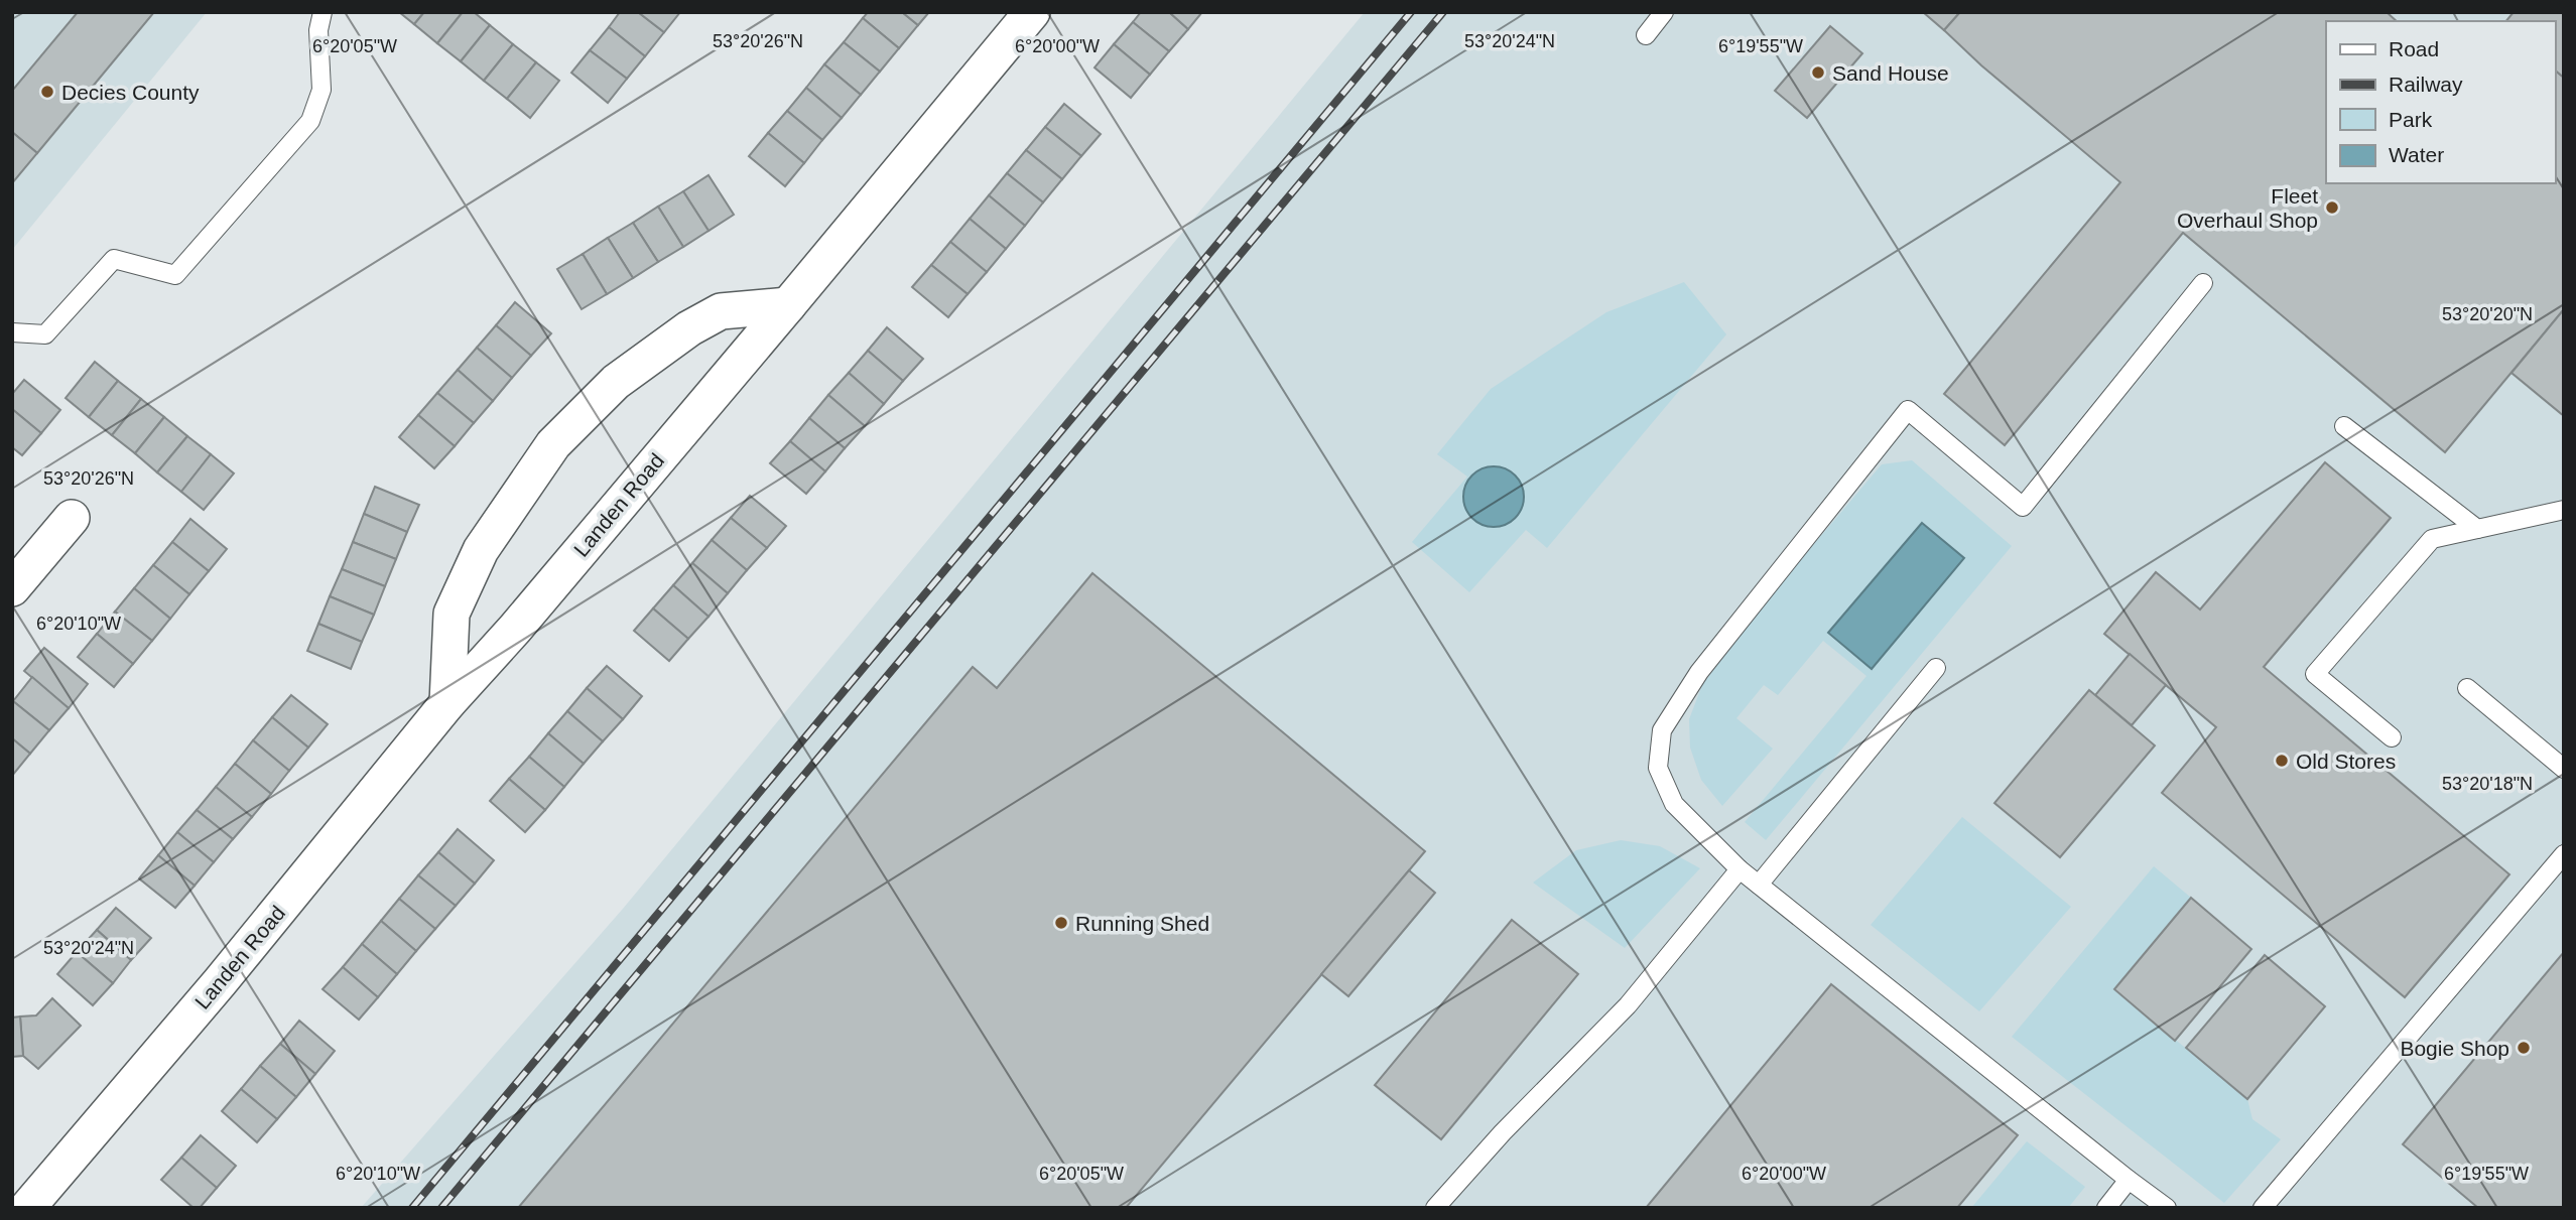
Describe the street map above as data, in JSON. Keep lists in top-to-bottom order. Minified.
{"streets":{"street":["Landen Road"]},"places":["Sand House","Decies County","Fleet Overhaul Shop","Old Stores","Running Shed","Bogie Shop"],"legend":["Road","Railway","Park","Water"],"coordinates":["53°20'24\"N","53°20'26\"N","6°20'05\"W","6°20'00\"W","6°19'55\"W","53°20'20\"N","6°20'10\"W","53°20'18\"N"]}
